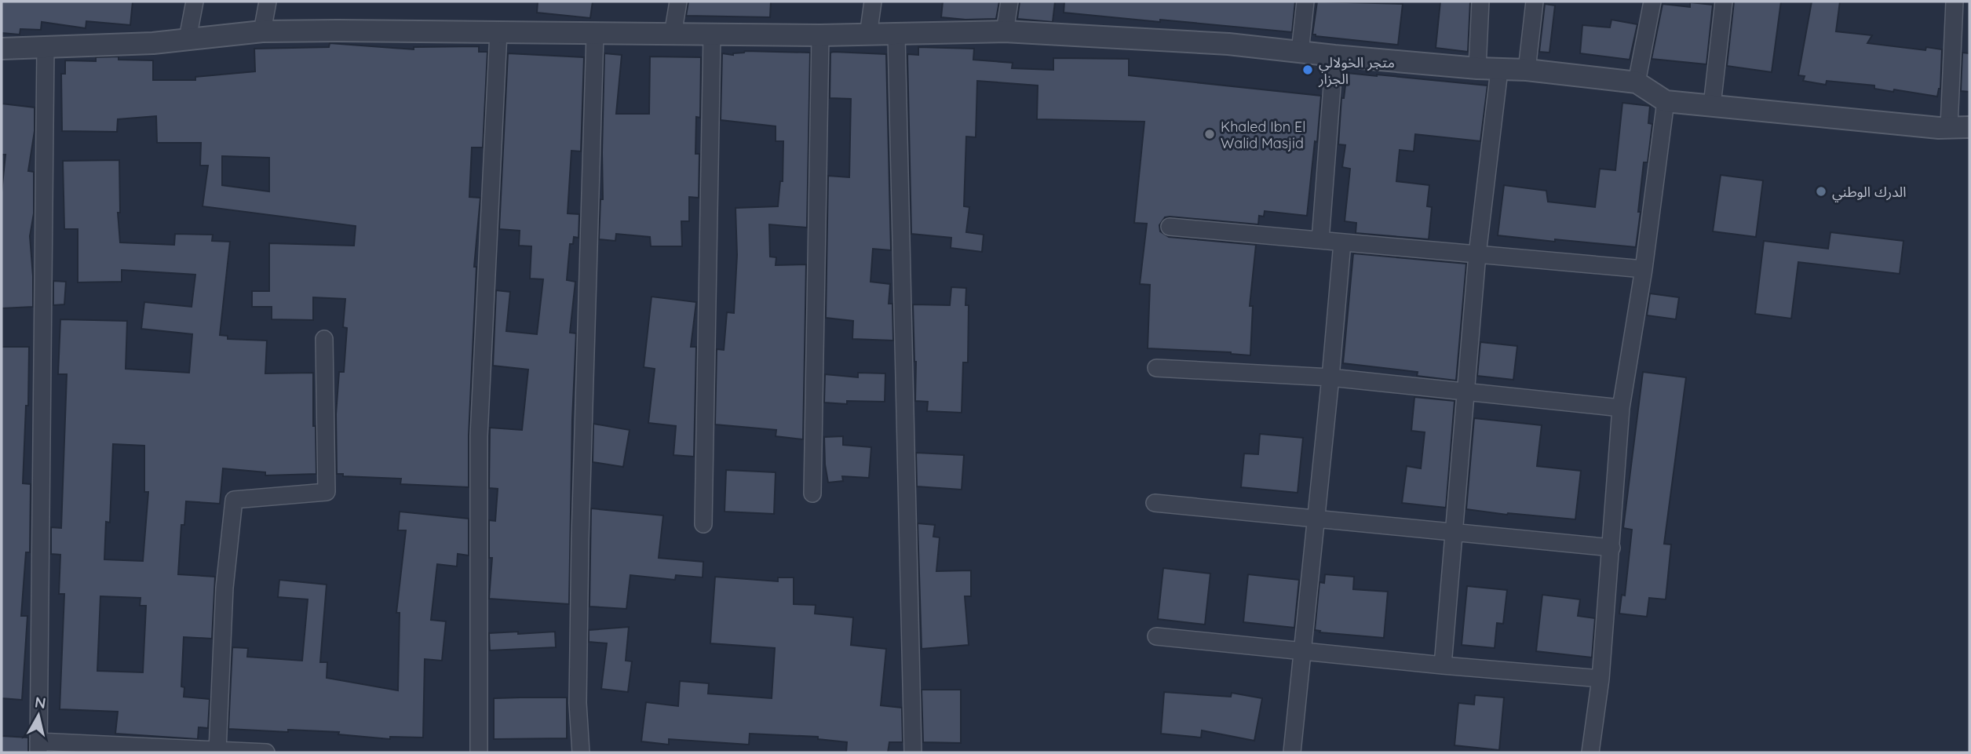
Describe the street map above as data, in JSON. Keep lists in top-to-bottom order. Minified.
{"places":["متجر الخولالي الجزار","Khaled Ibn El Walid Masjid","الدرك الوطني"],"north":"top"}
